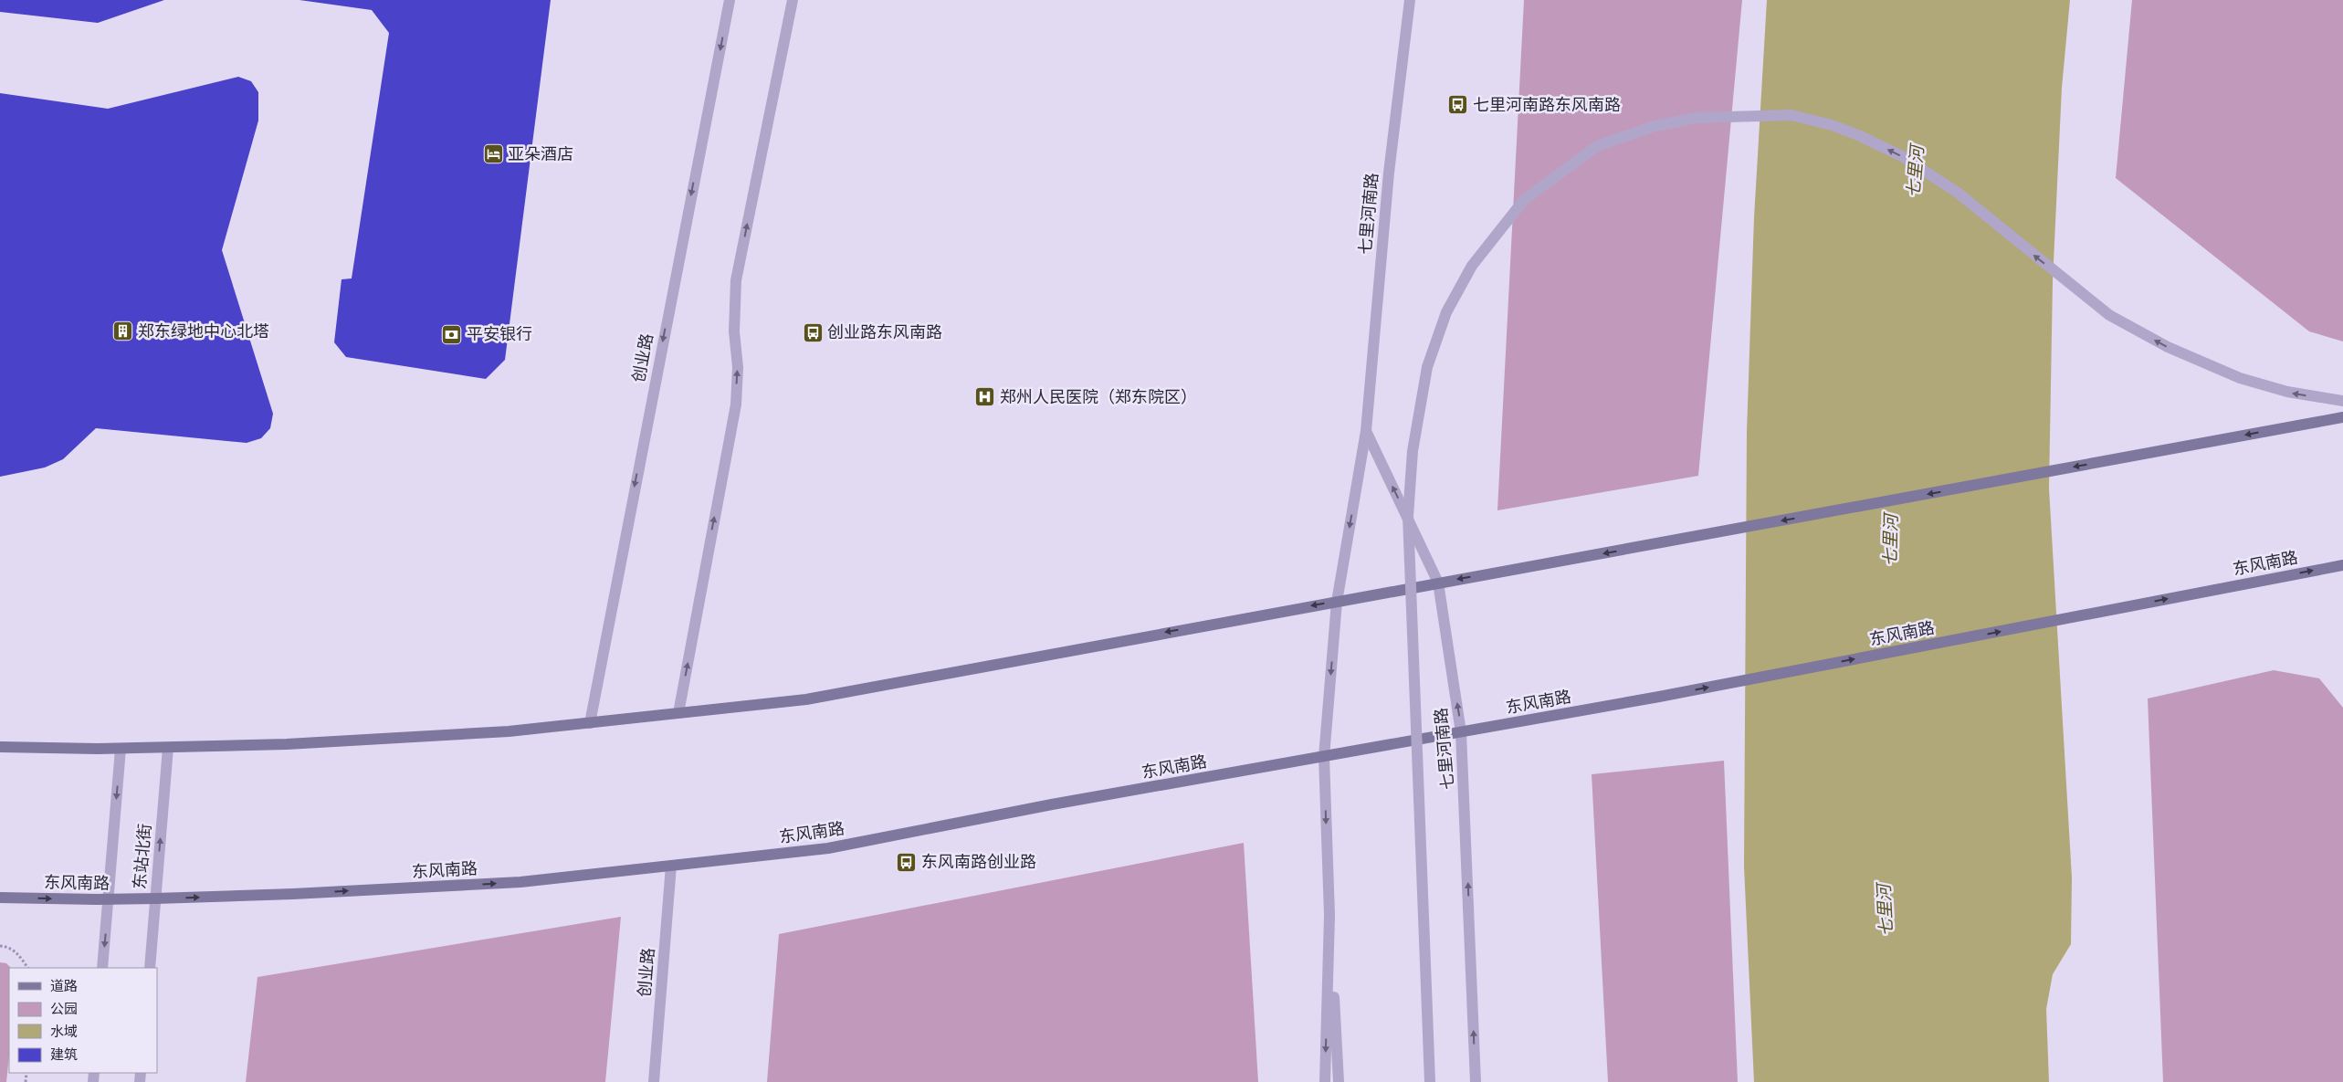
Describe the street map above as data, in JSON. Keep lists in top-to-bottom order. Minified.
{"streets":{"main road":["东风南路"],"street":["七里河南路","创业路","东站北街"]},"crossings":[["七里河南路","东风南路"],["创业路","东风南路"],["东风南路","东站北街"]],"one_way":["东风南路"],"water":["七里河"],"places":{"bus stop":["七里河南路东风南路","创业路东风南路","东风南路创业路"],"hotel":["亚朵酒店"],"building":["郑东绿地中心北塔"],"bank":["平安银行"],"hospital":["郑州人民医院（郑东院区）"]},"legend":["道路","公园","水域","建筑"]}
